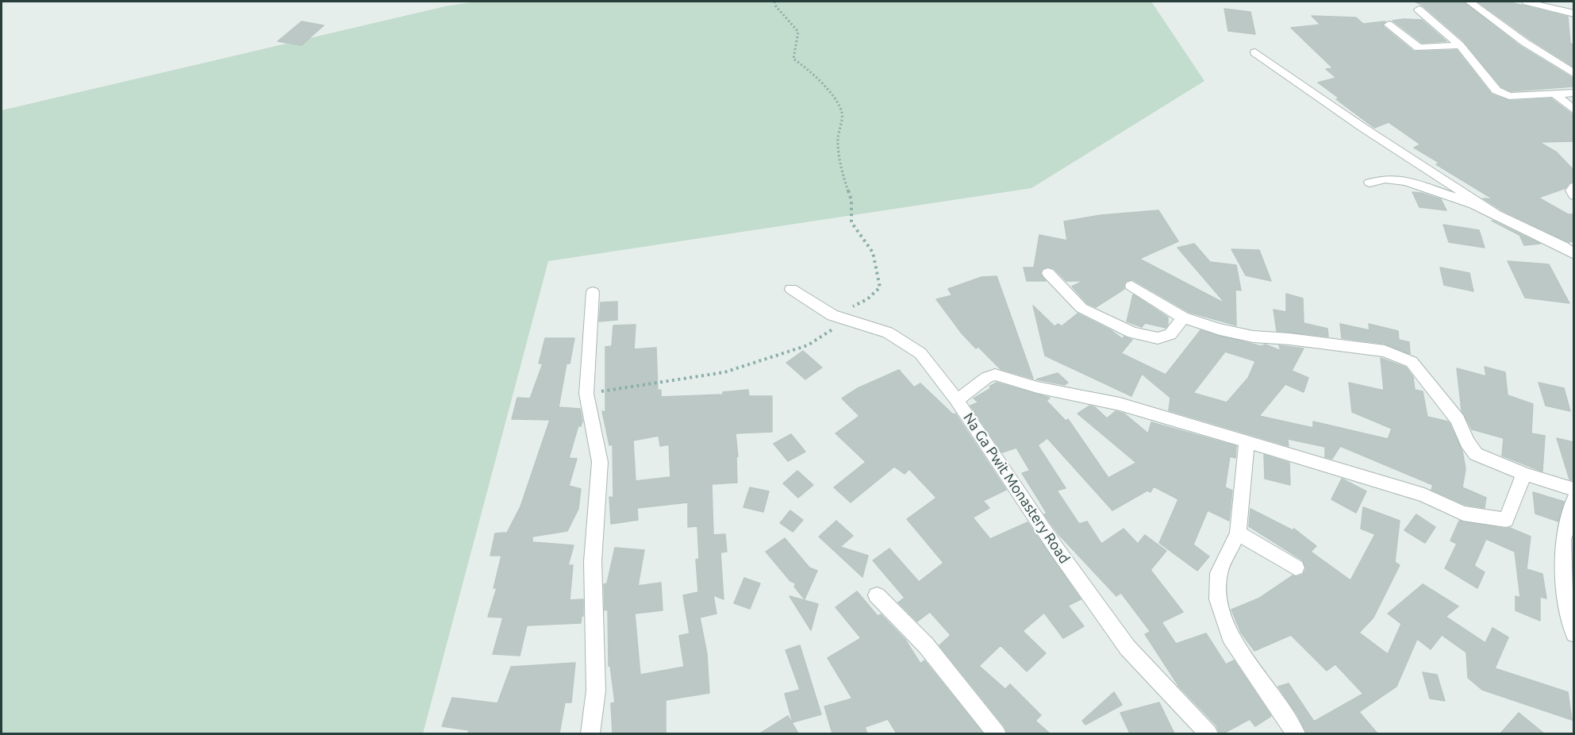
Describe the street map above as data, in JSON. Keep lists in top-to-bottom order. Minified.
{"streets":{"street":["Na Ga Pwit Monastery Road"]}}
